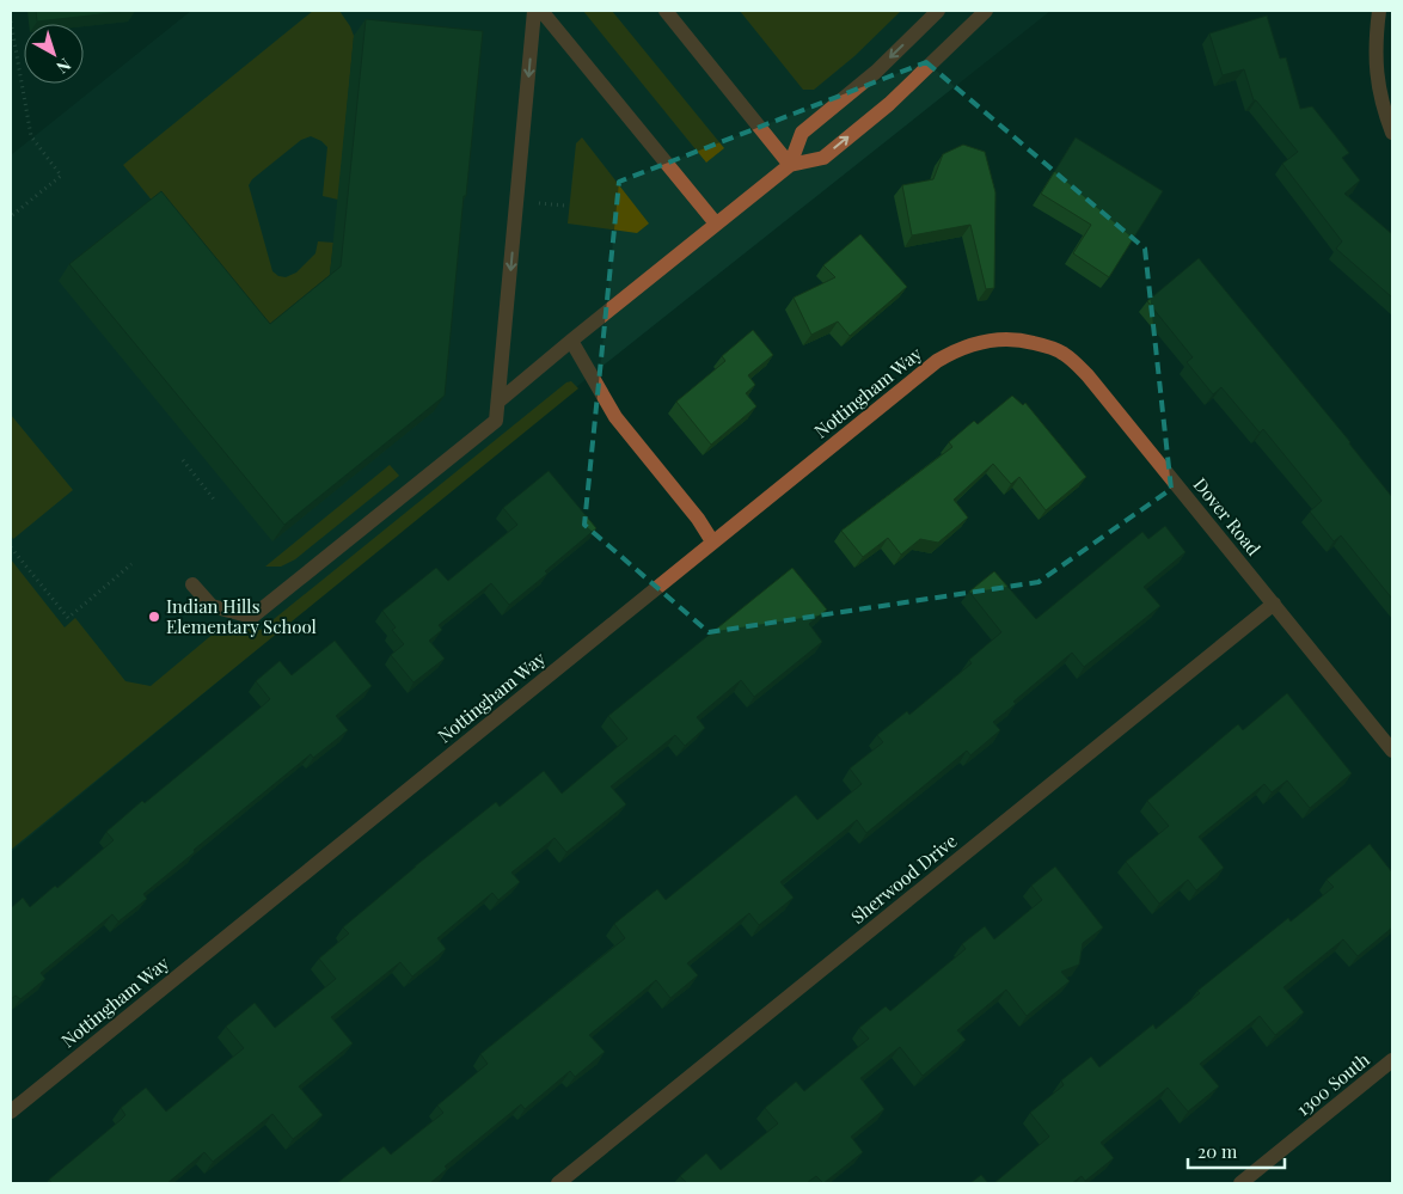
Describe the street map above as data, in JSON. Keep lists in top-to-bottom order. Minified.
{"streets":{"street":["Nottingham Way","Dover Road","Sherwood Drive","1300 South"]},"crossings":[["Nottingham Way","Dover Road"],["Dover Road","Sherwood Drive"]],"places":["Indian Hills Elementary School"],"scale_bar":"20 m","north":"bottom right"}
